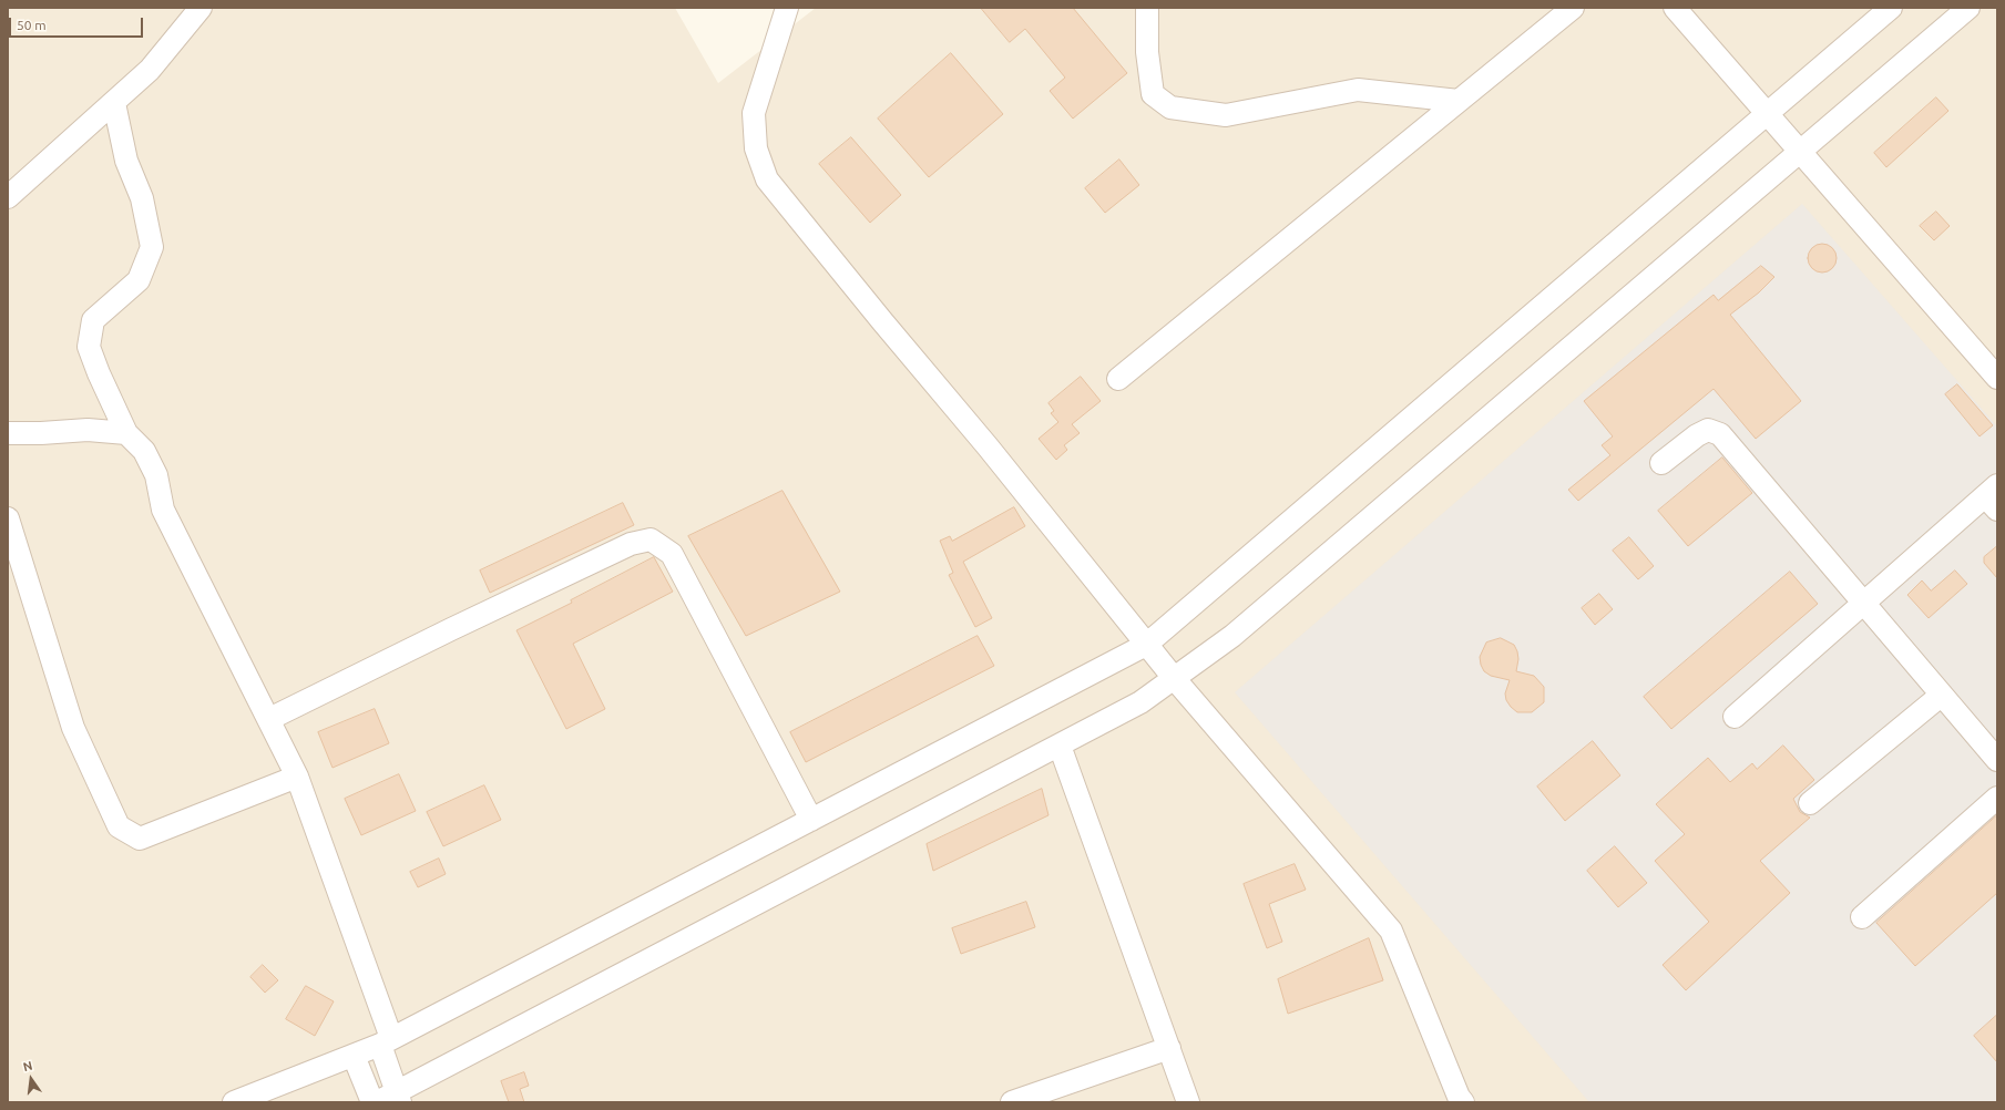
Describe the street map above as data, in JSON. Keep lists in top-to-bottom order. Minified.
{"scale_bar":"50 m","north":"top"}
